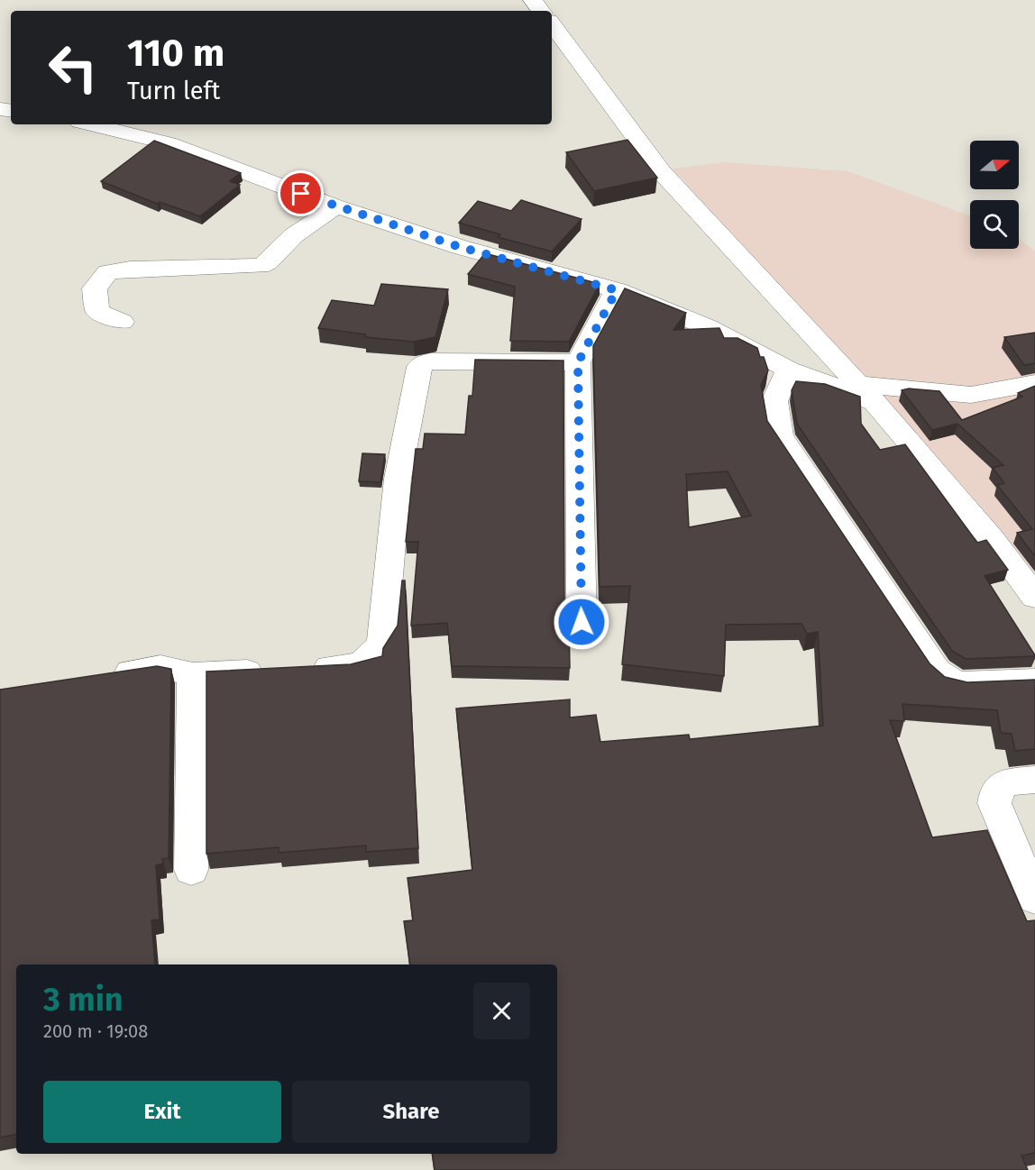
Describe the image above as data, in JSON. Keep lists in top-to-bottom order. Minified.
{"north":"right","page":{"turn":["110 m","Turn left"],"heading":["3 min","200 m · 19:08"],"buttons":["Exit","Share"]}}
